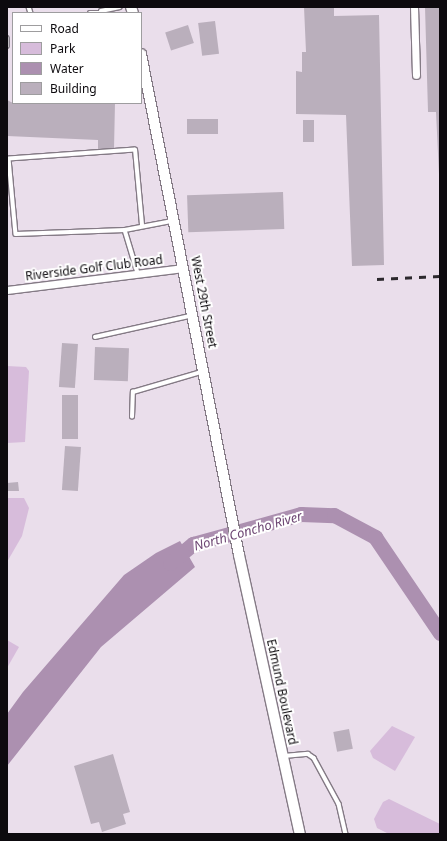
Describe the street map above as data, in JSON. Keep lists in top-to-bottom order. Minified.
{"streets":{"main road":["West 29th Street","Edmund Boulevard"],"street":["Riverside Golf Club Road"]},"crossings":[["Riverside Golf Club Road","West 29th Street"],["West 29th Street","Edmund Boulevard"]],"water":["North Concho River"],"legend":["Road","Park","Water","Building"]}
